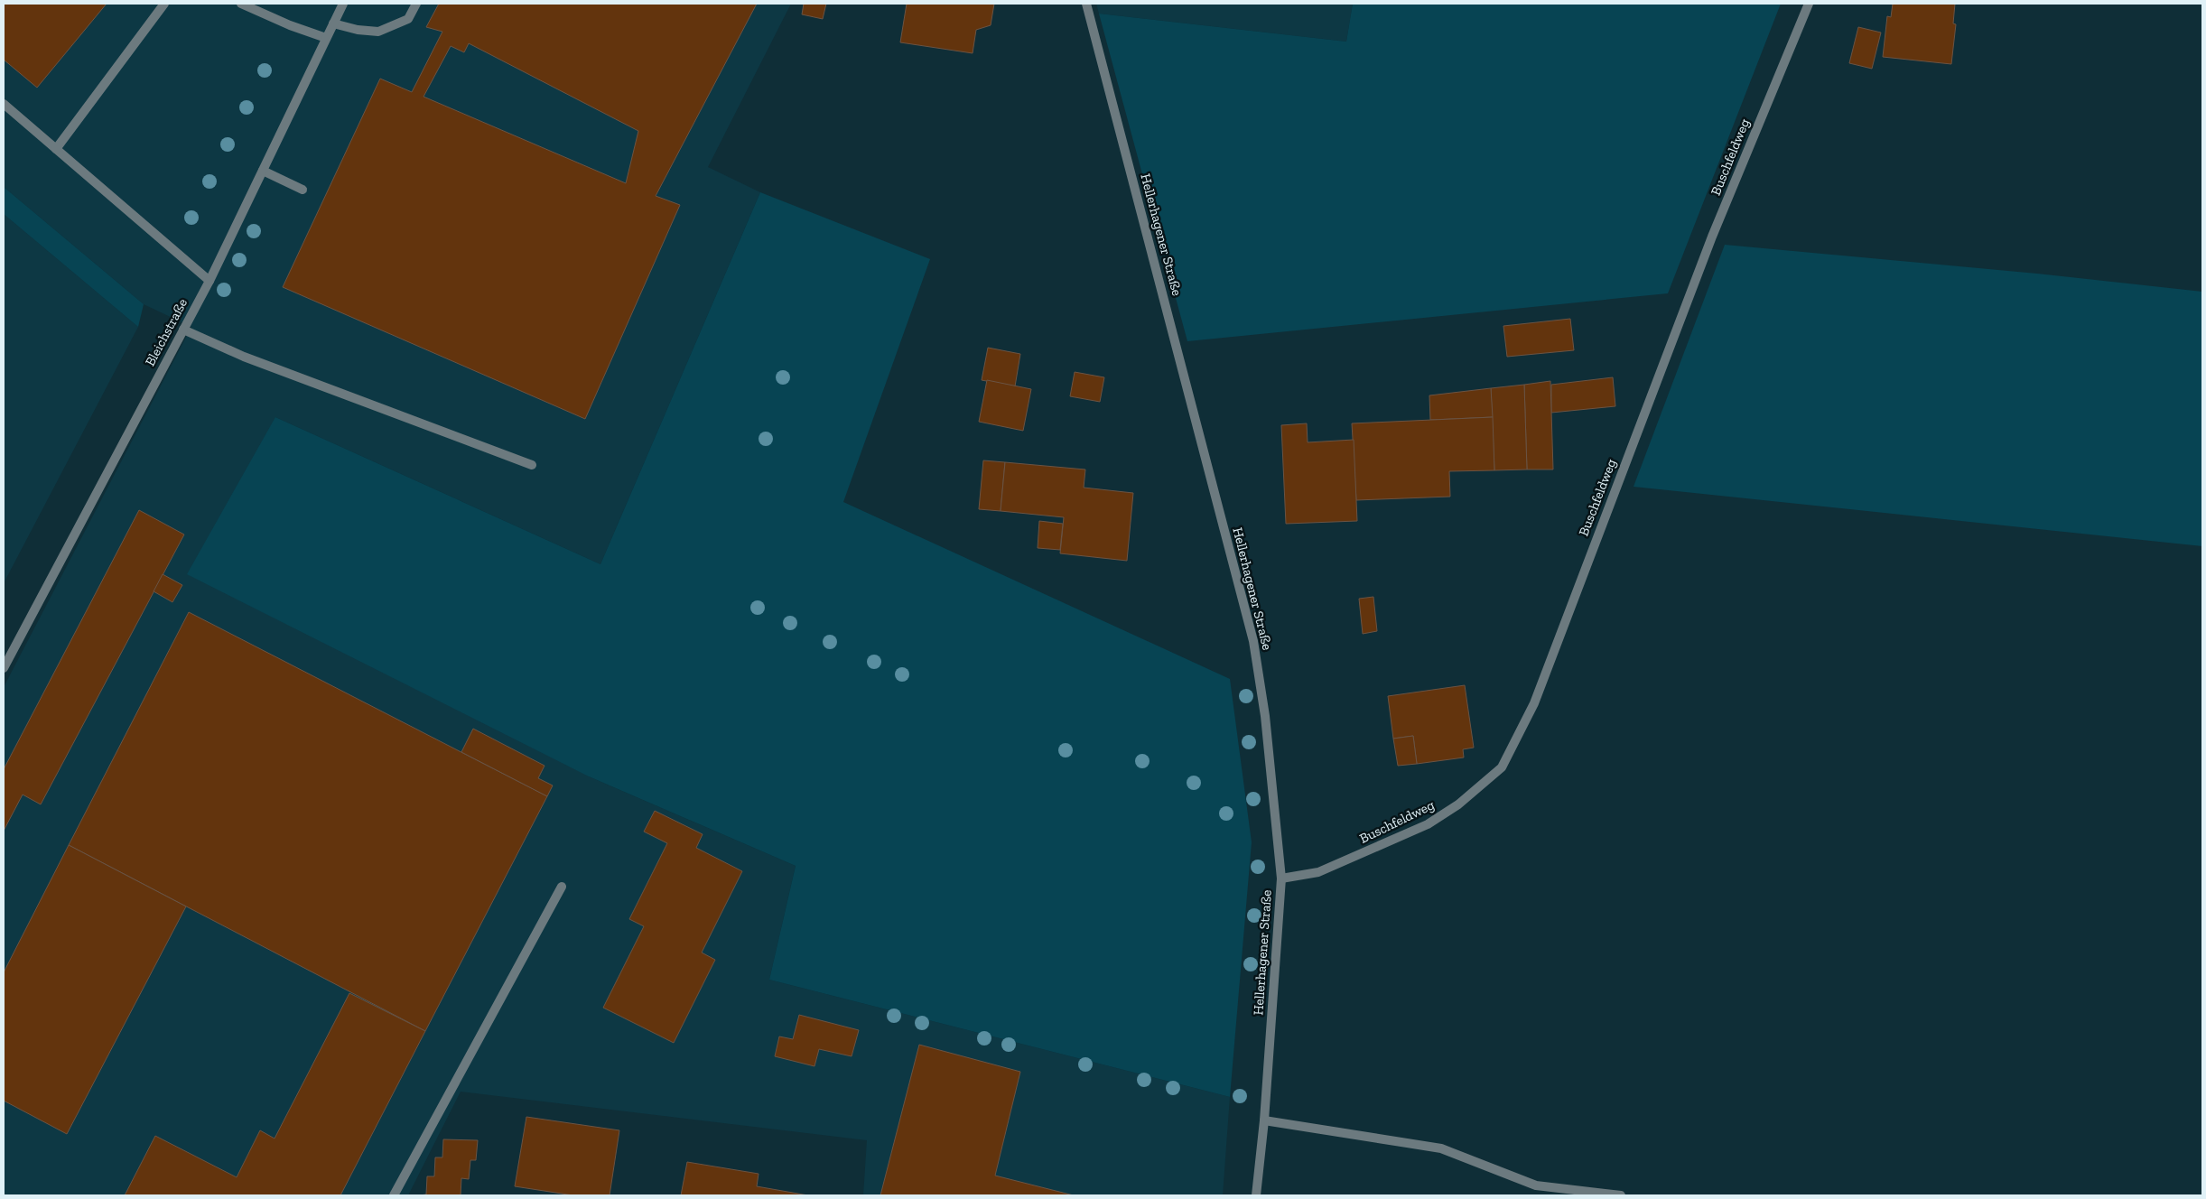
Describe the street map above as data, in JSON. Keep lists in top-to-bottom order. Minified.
{"streets":{"street":["Buschfeldweg","Hellerhagener Straße","Bleichstraße"]},"crossings":[["Buschfeldweg","Hellerhagener Straße"]]}
